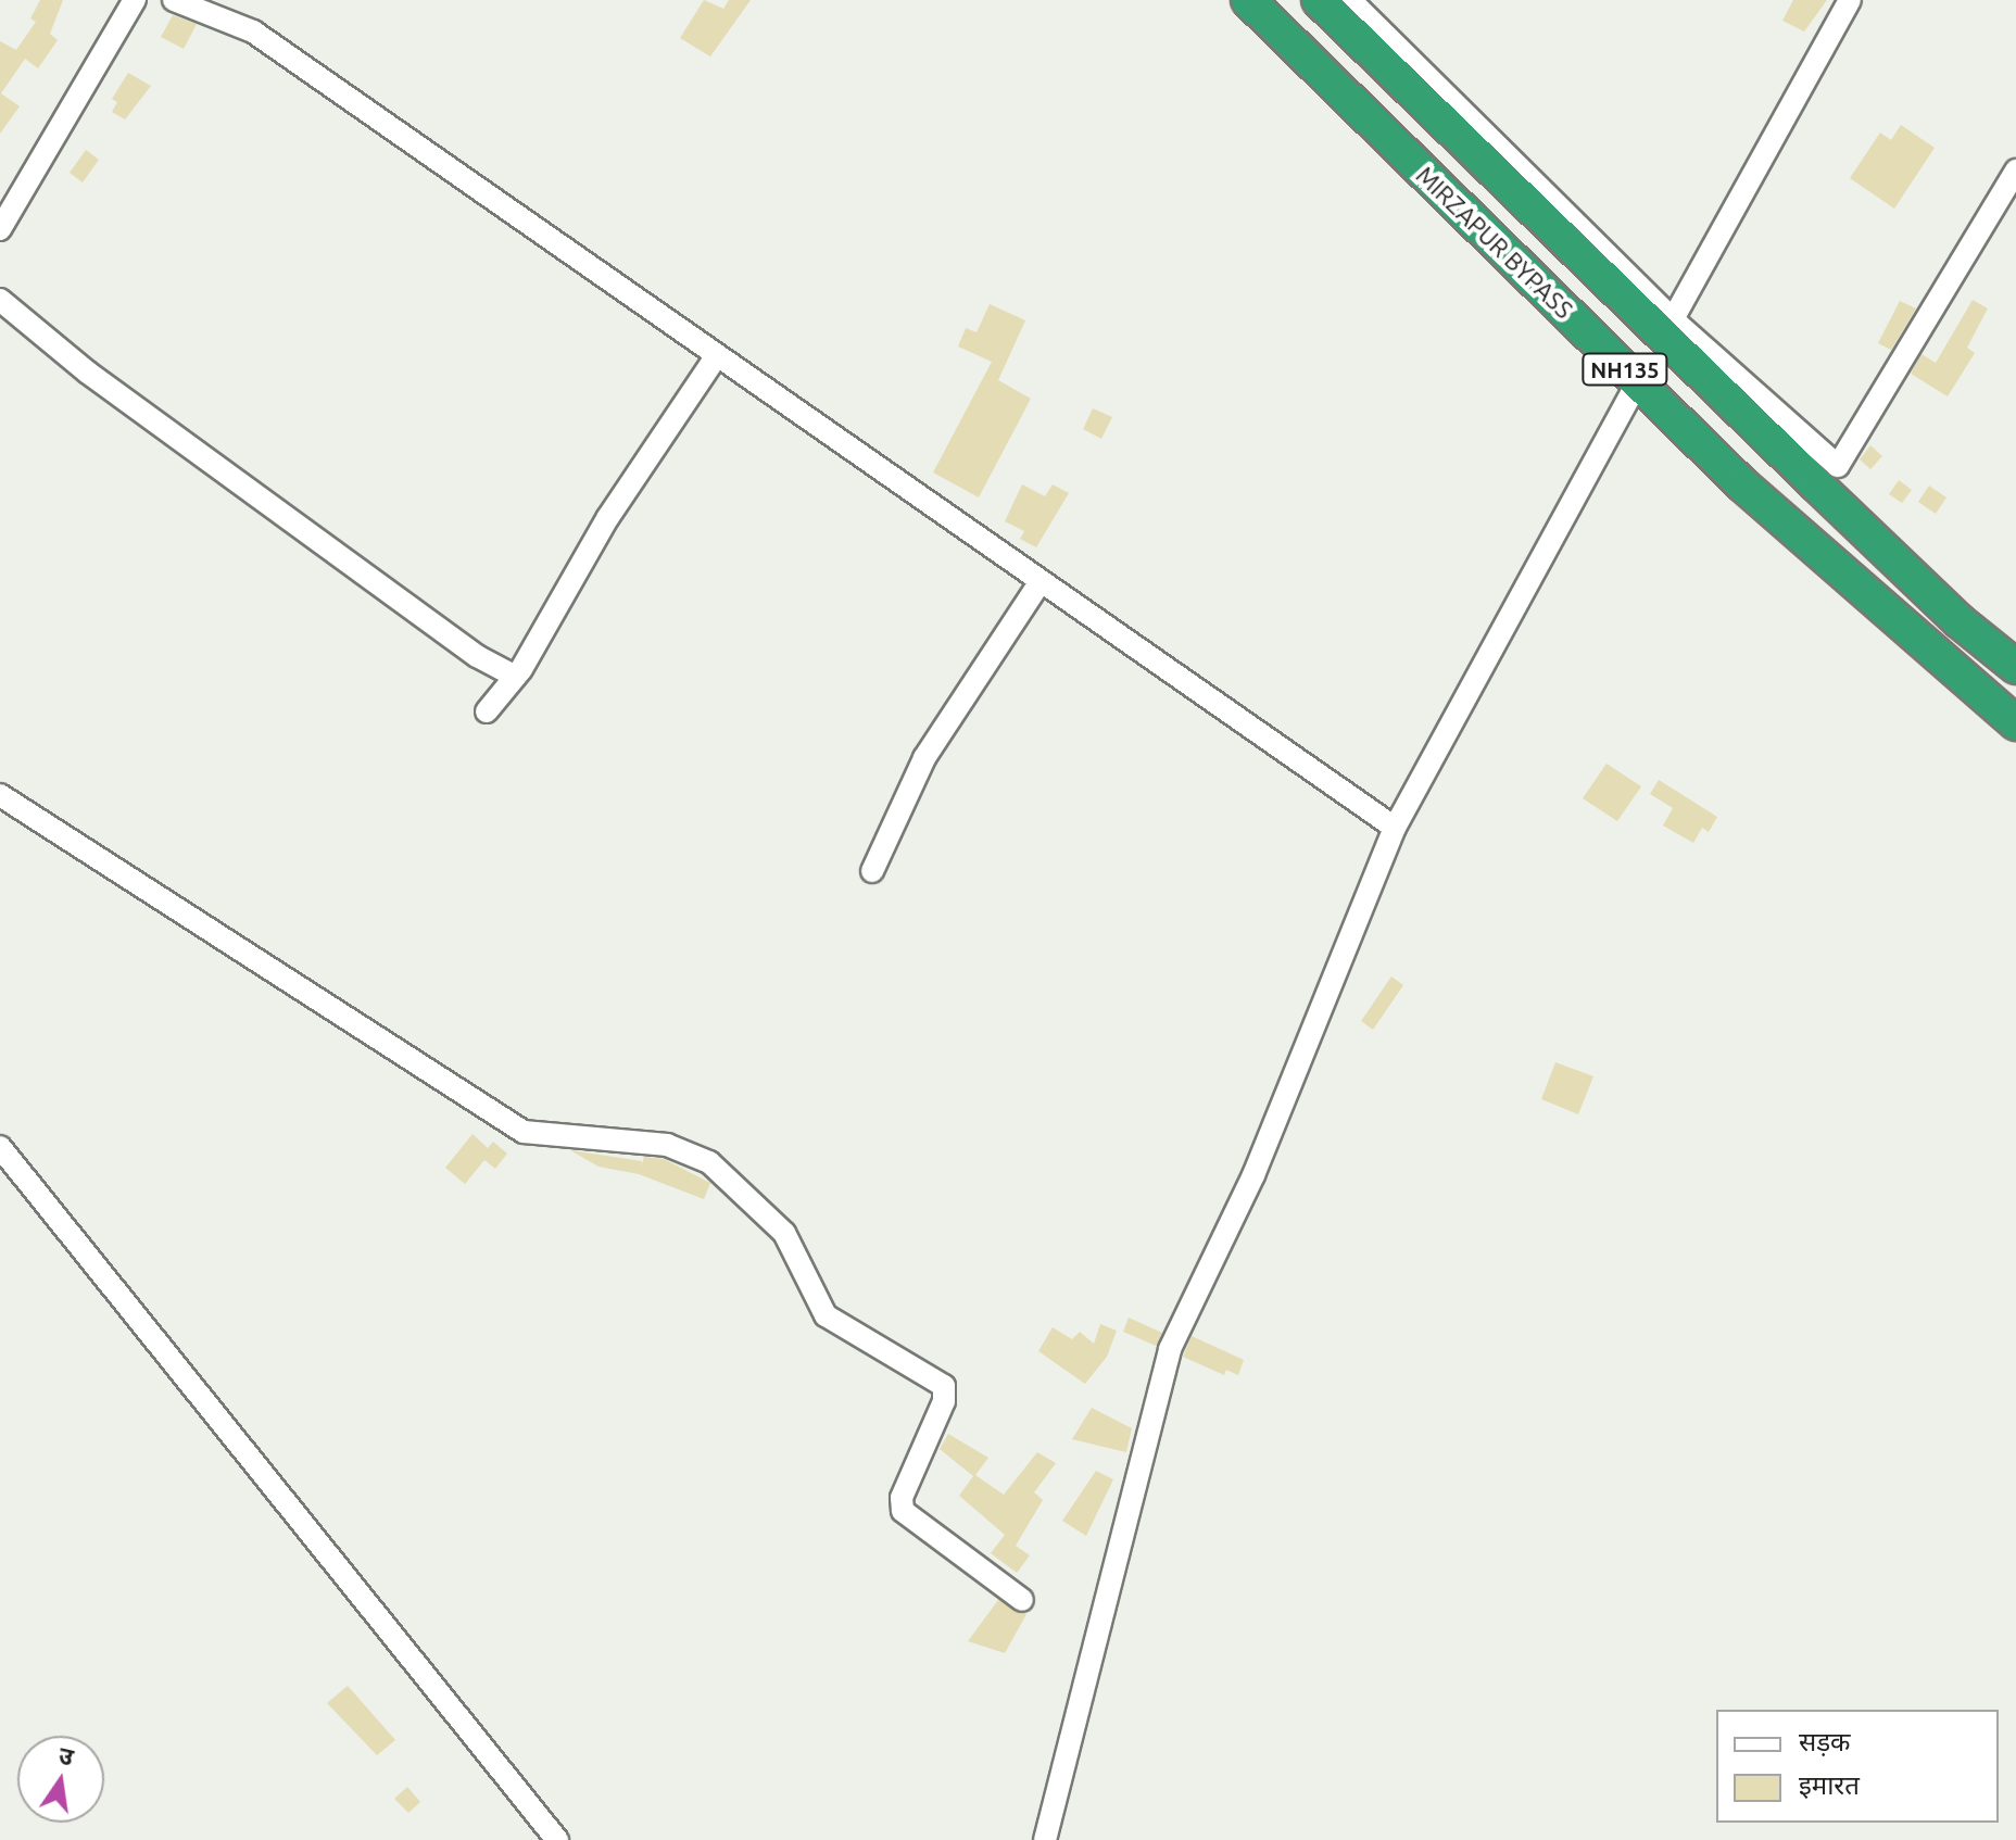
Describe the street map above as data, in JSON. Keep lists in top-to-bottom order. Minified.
{"streets":{"highway":["MIRZAPUR BYPASS","NH135"]},"legend":["सड़क","इमारत"],"north":"top"}
